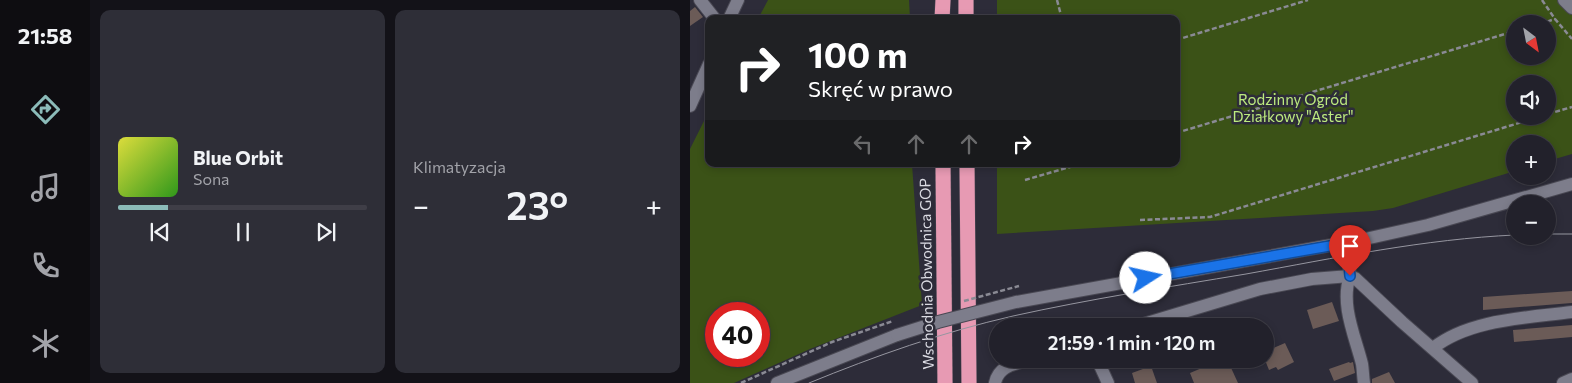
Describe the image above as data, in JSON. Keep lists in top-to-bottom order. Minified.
{"streets":{"highway":["Wschodnia Obwodnica GOP"]},"parks":["Rodzinny Ogród Działkowy \"Aster\""],"north":"bottom right","page":{"tabs":"21:58","tile":"Klimatyzacja","map_buttons":["+","−"],"turn":["100 m","Skręć w prawo"],"song":["Blue Orbit","Sona"],"heat":["−","23°","+"],"limit":"40","trip":"21:59 · 1 min · 120 m"}}
